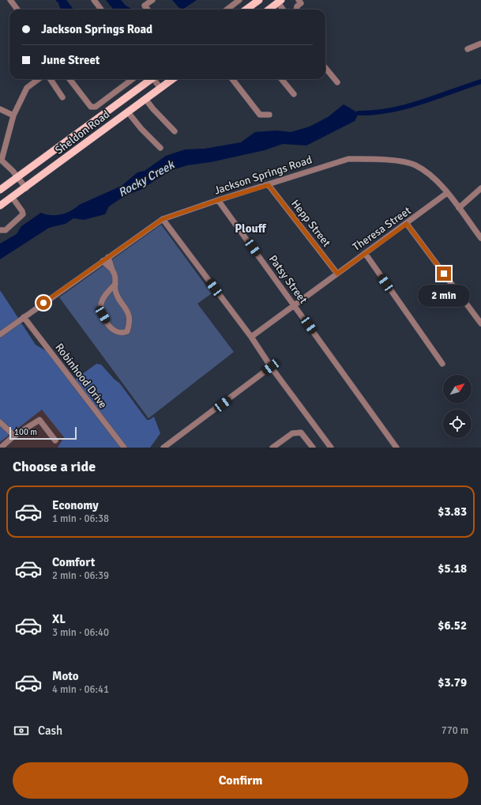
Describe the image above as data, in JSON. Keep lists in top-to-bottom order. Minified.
{"streets":{"main road":["Sheldon Road"],"street":["Jackson Springs Road","Hepp Street","Theresa Street","Patsy Street","Robinhood Drive"]},"crossings":[["Jackson Springs Road","Hepp Street"],["Jackson Springs Road","Theresa Street"],["Jackson Springs Road","Patsy Street"],["Jackson Springs Road","Robinhood Drive"],["Hepp Street","Theresa Street"],["Theresa Street","Patsy Street"]],"districts":["Plouff"],"water":["Rocky Creek"],"scale_bar":"100 m","north":"top right","page":{"banner":["Jackson Springs Road","June Street"],"bubble":"2 min","scale":"100 m","heading":"Choose a ride","list":[{"name":"Economy","note":"1 min · 06:38","value":"$3.83"},{"name":"Comfort","note":"2 min · 06:39","value":"$5.18"},{"name":"XL","note":"3 min · 06:40","value":"$6.52"},{"name":"Moto","note":"4 min · 06:41","value":"$3.79"}],"pay":["Cash","770 m"],"buttons":"Confirm"}}
